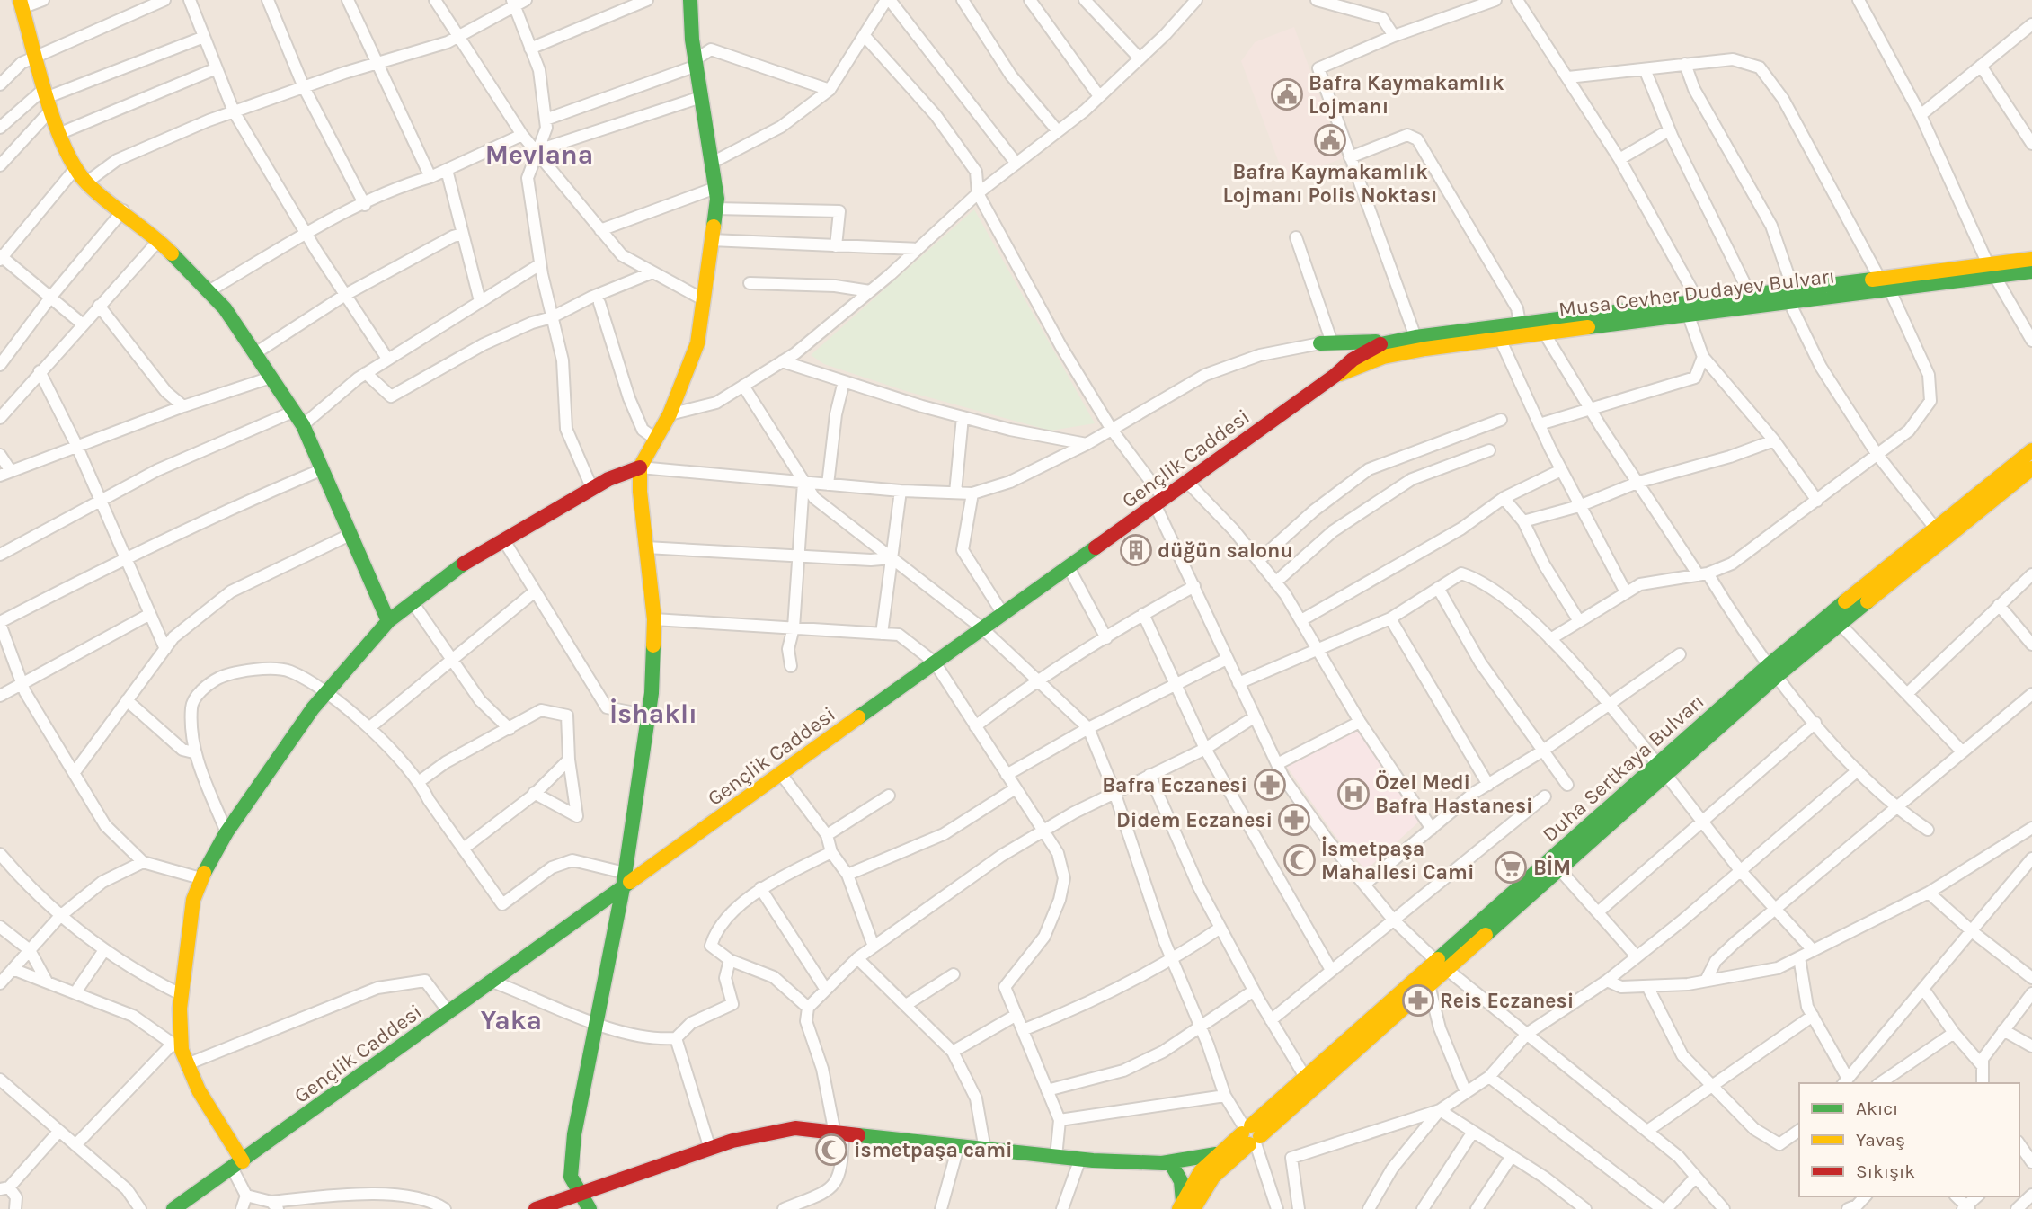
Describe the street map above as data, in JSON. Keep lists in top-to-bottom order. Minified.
{"streets":{"main road":["Musa Cevher Dudayev Bulvarı","Gençlik Caddesi","Duha Sertkaya Bulvarı"]},"crossings":[["Musa Cevher Dudayev Bulvarı","Gençlik Caddesi"]],"districts":["Mevlana","İshaklı","Yaka"],"places":{"public building":["Bafra Kaymakamlık Lojmanı","Bafra Kaymakamlık Lojmanı Polis Noktası"],"building":["düğün salonu"],"pharmacy":["Bafra Eczanesi","Didem Eczanesi","Reis Eczanesi"],"hospital":["Özel Medi Bafra Hastanesi"],"mosque":["İsmetpaşa Mahallesi Cami","ismetpaşa cami"],"supermarket":["BİM"]},"legend":["Akıcı","Yavaş","Sıkışık"]}
